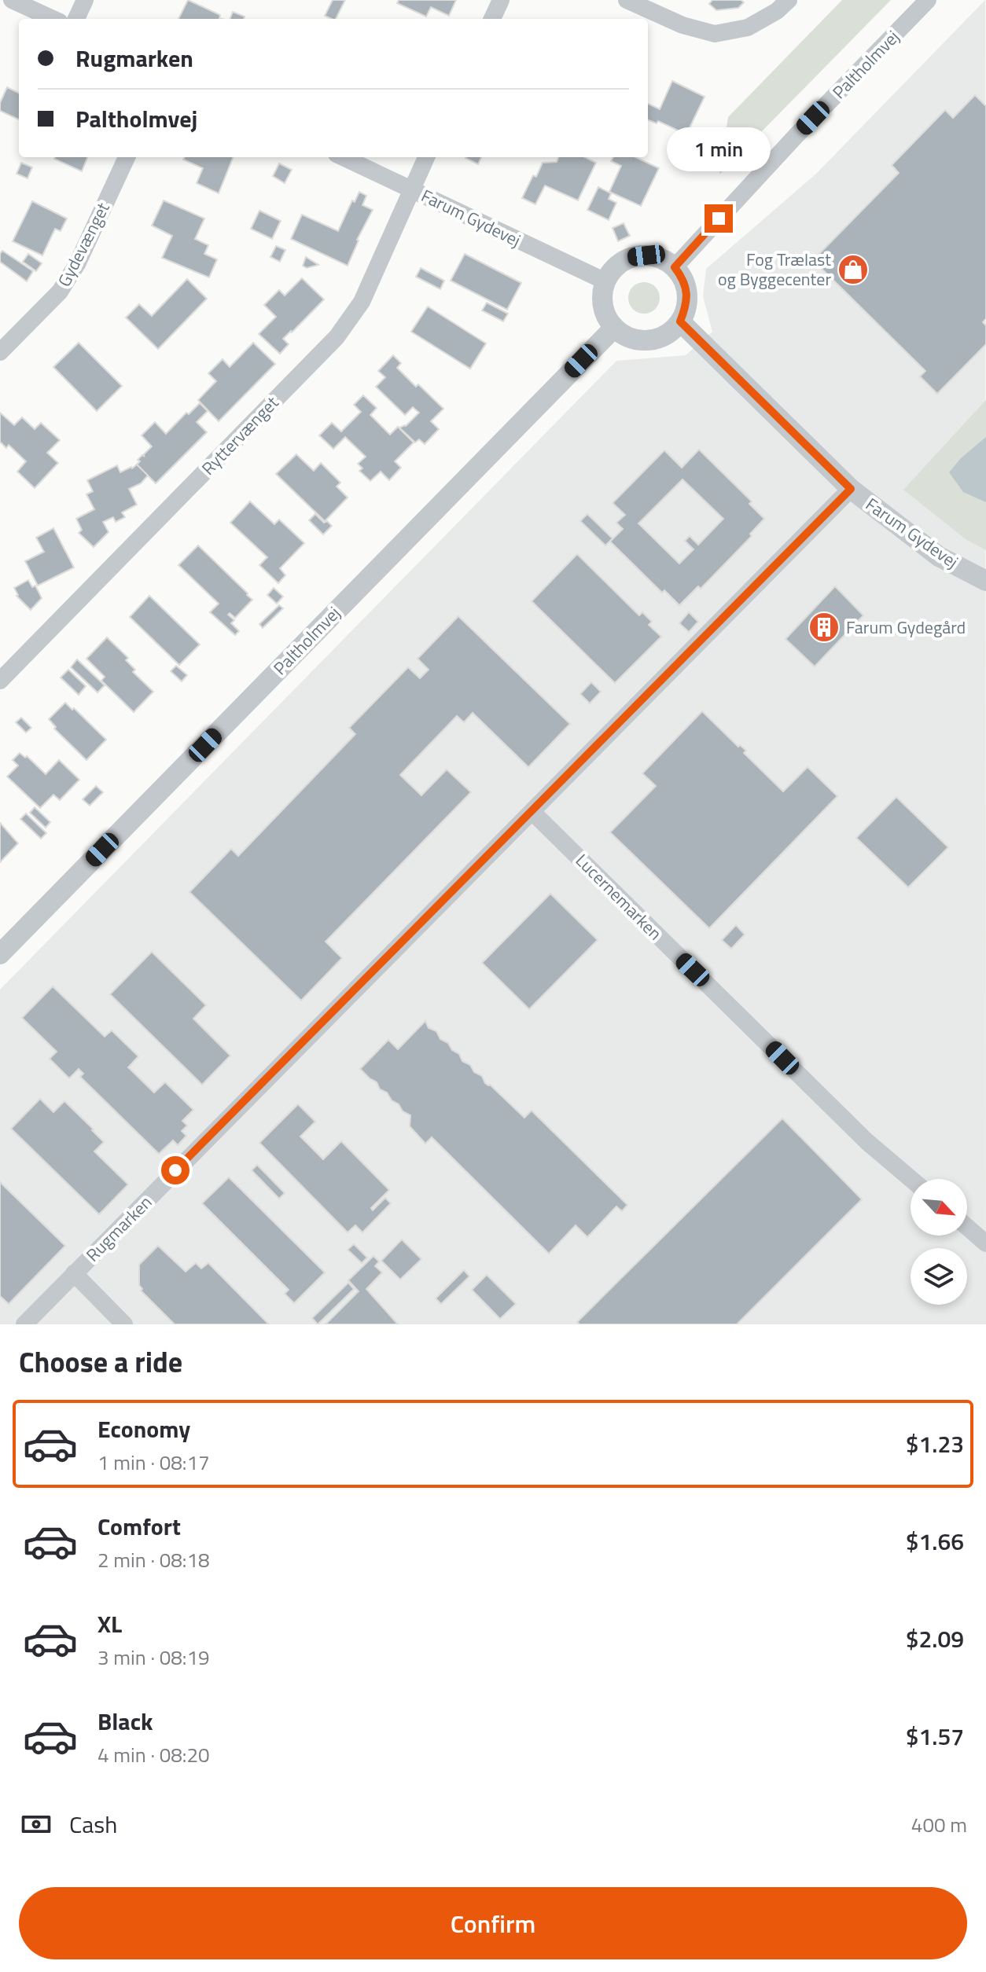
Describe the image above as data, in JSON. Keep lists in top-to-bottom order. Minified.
{"streets":{"street":["Paltholmvej","Farum Gydevej","Gydevænget","Ryttervænget","Lucernemarken","Rugmarken"]},"crossings":[["Paltholmvej","Farum Gydevej"],["Farum Gydevej","Ryttervænget"],["Farum Gydevej","Rugmarken"],["Lucernemarken","Rugmarken"]],"places":{"shop":["Fog Trælast og Byggecenter"],"building":["Farum Gydegård"]},"north":"bottom right","page":{"banner":["Rugmarken","Paltholmvej"],"bubble":"1 min","heading":"Choose a ride","list":[{"name":"Economy","note":"1 min · 08:17","value":"$1.23"},{"name":"Comfort","note":"2 min · 08:18","value":"$1.66"},{"name":"XL","note":"3 min · 08:19","value":"$2.09"},{"name":"Black","note":"4 min · 08:20","value":"$1.57"}],"pay":["Cash","400 m"],"buttons":"Confirm"}}
